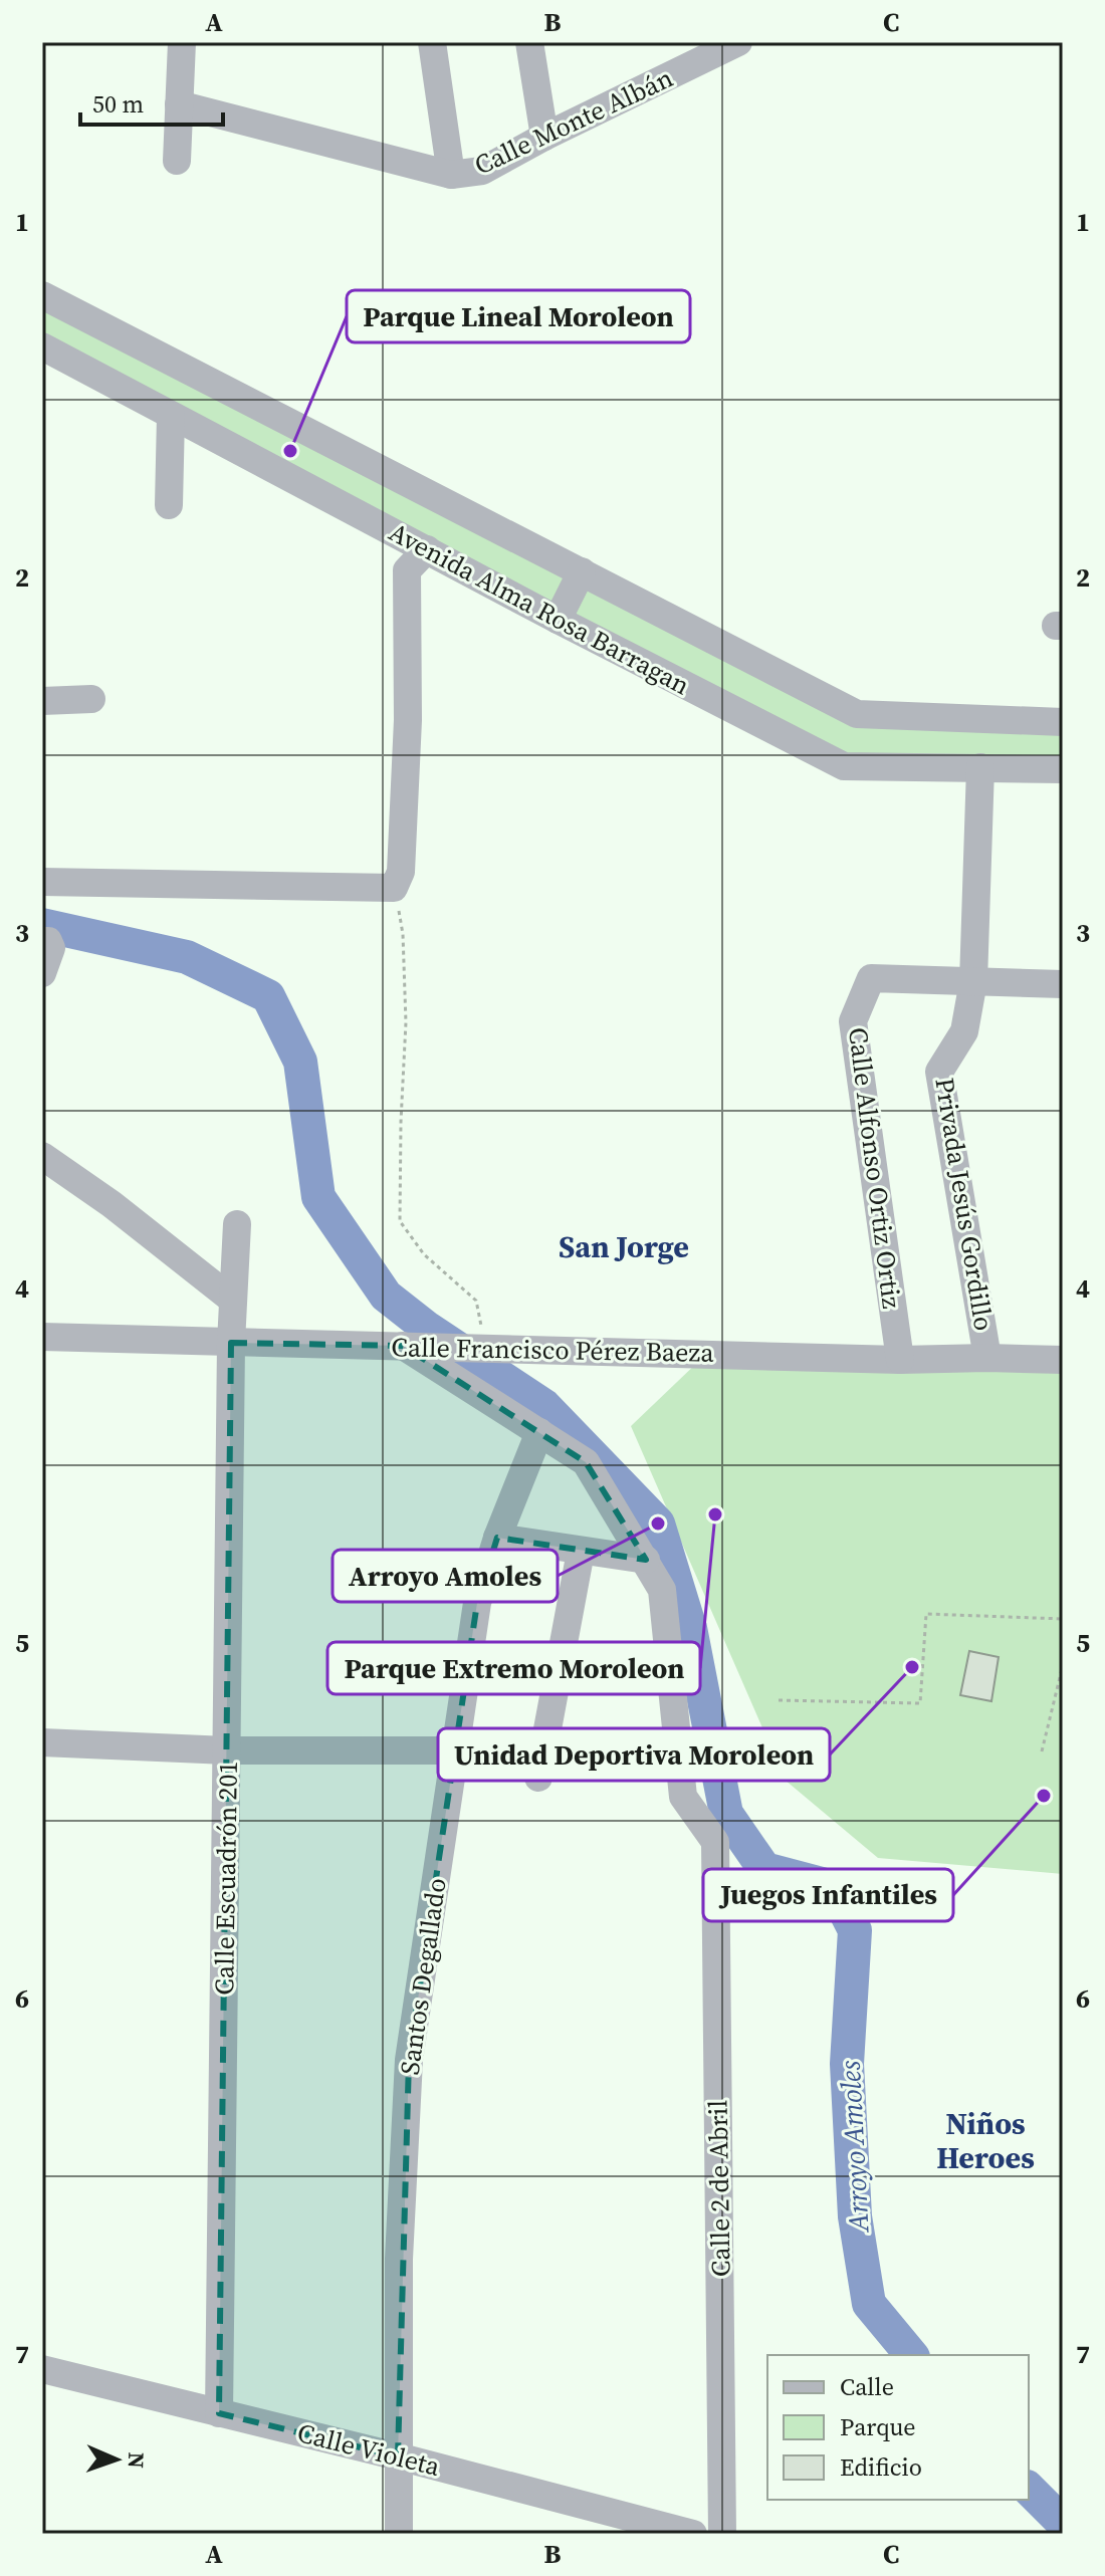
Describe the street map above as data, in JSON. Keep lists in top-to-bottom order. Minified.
{"streets":{"street":["Calle Monte Albán","Avenida Alma Rosa Barragan","Calle Alfonso Ortiz Ortiz","Privada Jesús Gordillo","Calle Francisco Pérez Baeza","Calle Escuadrón 201","Santos Degallado","Calle 2 de Abril","Calle Violeta"]},"crossings":[["Avenida Alma Rosa Barragan","Privada Jesús Gordillo"],["Calle Alfonso Ortiz Ortiz","Privada Jesús Gordillo"],["Calle Alfonso Ortiz Ortiz","Calle Francisco Pérez Baeza"],["Privada Jesús Gordillo","Calle Francisco Pérez Baeza"],["Calle Francisco Pérez Baeza","Calle Escuadrón 201"],["Calle Escuadrón 201","Calle Violeta"],["Santos Degallado","Calle Violeta"]],"districts":["San Jorge","Niños Heroes"],"water":["Arroyo Amoles"],"places":["Parque Lineal Moroleon","Parque Extremo Moroleon","Arroyo Amoles","Unidad Deportiva Moroleon","Juegos Infantiles"],"legend":["Calle","Parque","Edificio"],"scale_bar":"50 m","north":"right","grid":{"columns":["A","B","C"],"rows":["1","2","3","4","5","6","7"]}}
